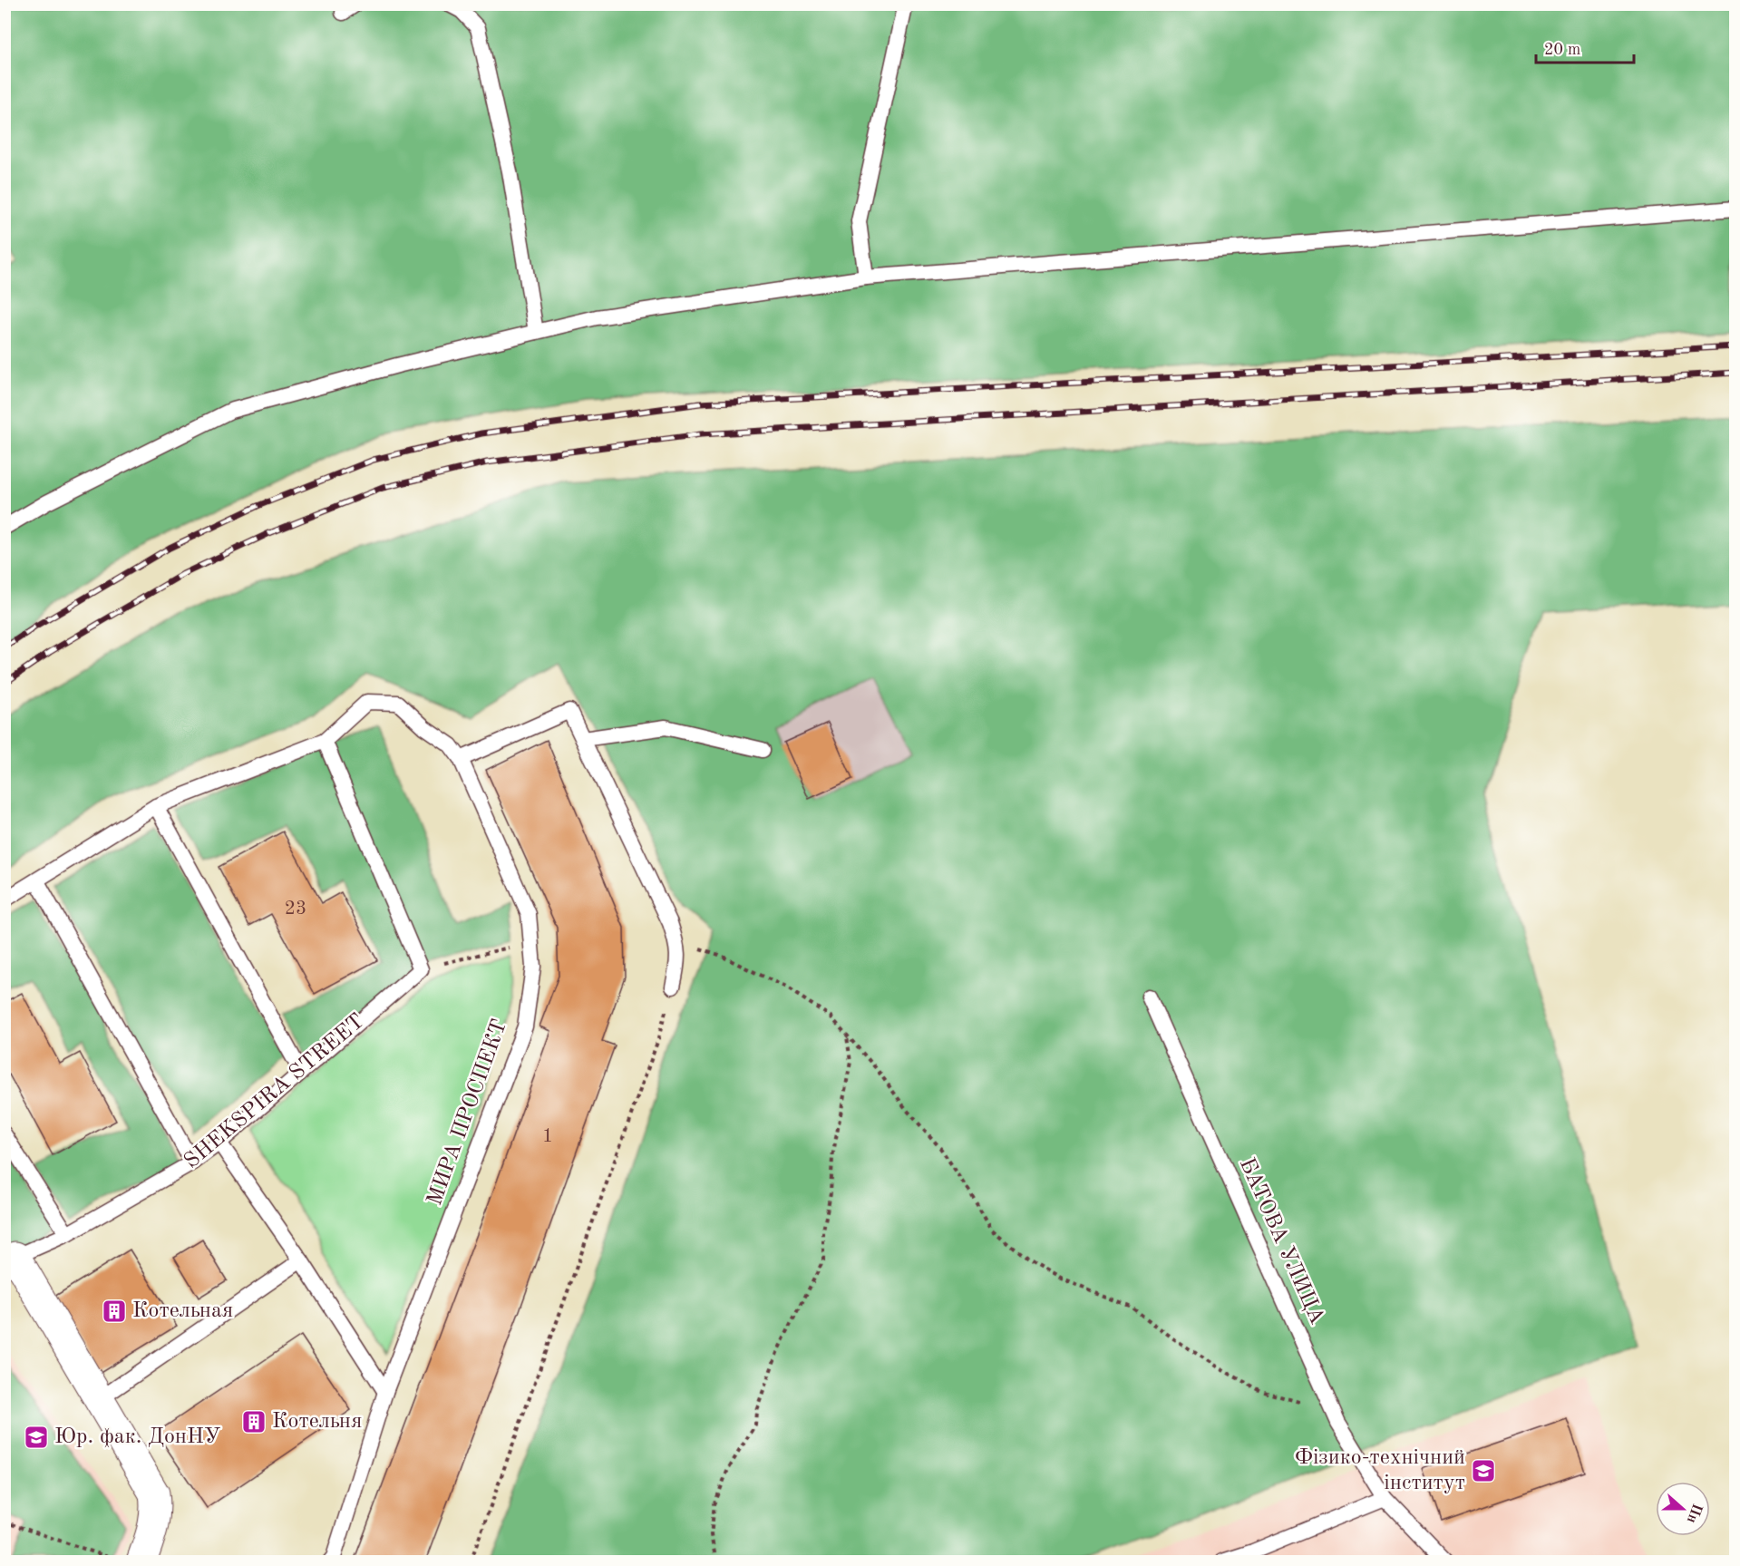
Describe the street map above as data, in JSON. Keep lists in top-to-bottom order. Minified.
{"streets":{"lane":["SHEKSPIRA STREET","МИРА ПРОСПЕКТ","БАТОВА УЛИЦА"]},"places":{"building":["Котельная","Котельня"],"school or university":["Юр. фак. ДонНУ","Фізико-технічний інститут"]},"house_numbers":["23","1"],"scale_bar":"20 m","north":"right"}
